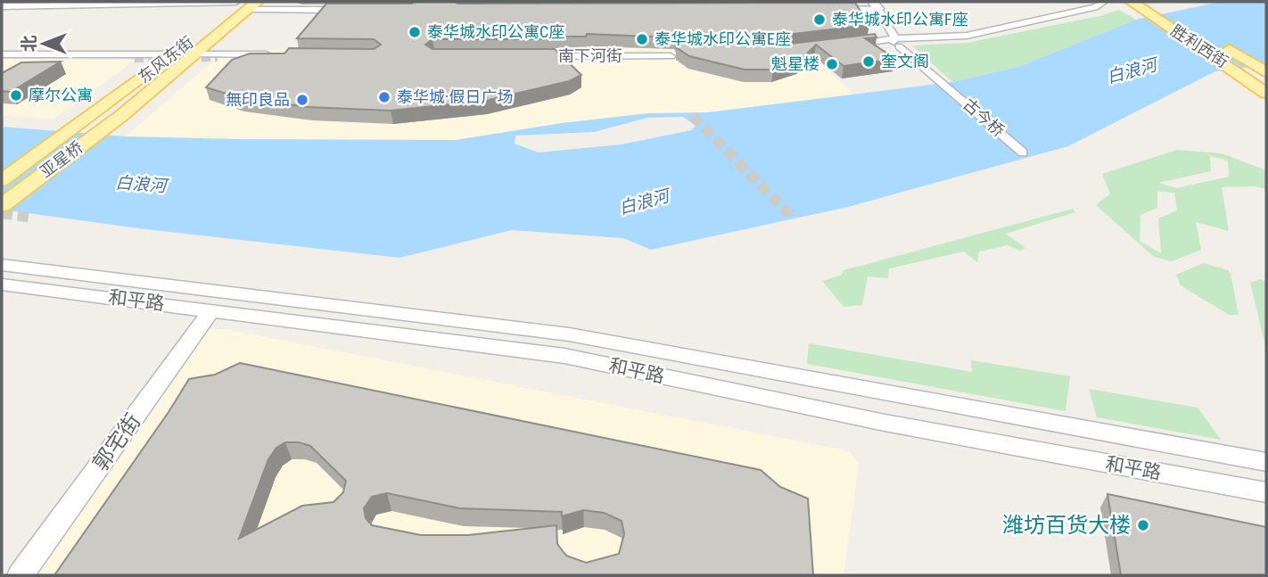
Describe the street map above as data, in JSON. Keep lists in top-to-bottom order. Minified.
{"streets":{"main road":["胜利西街","东风东街","亚星桥","和平路","郭宅街"],"street":["南下河街","古今桥"]},"crossings":[["东风东街","亚星桥"],["和平路","郭宅街"]],"water":["白浪河"],"places":["泰华城水印公寓F座","泰华城水印公寓C座","泰华城水印公寓E座","奎文阁","魁星楼","摩尔公寓","泰华城·假日广场","無印良品","潍坊百货大楼"],"north":"left"}
